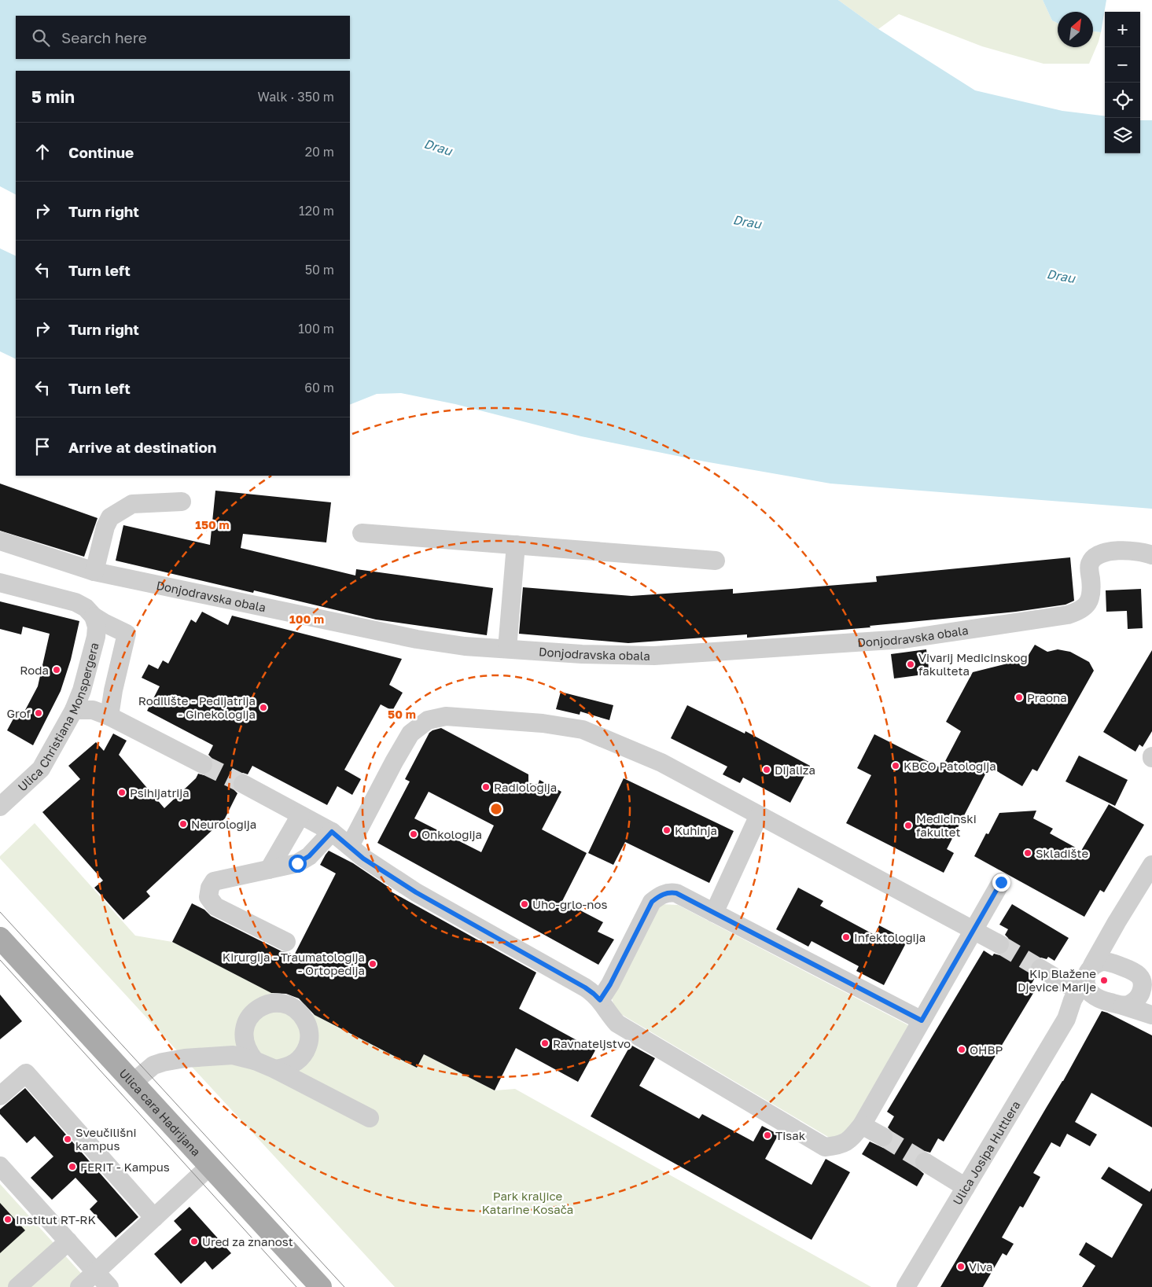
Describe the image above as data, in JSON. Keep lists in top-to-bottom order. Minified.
{"streets":{"main road":["Ulica cara Hadrijana"],"street":["Donjodravska obala","Ulica Christiana Monspergera","Ulica Josipa Huttlera"]},"water":["Drau"],"parks":["Park kraljice Katarine Kosača"],"places":["Vivarij Medicinskog fakulteta","Roda","Praona","Rodilište - Pedijatrija - Ginekologija","Grof","KBCO Patologija","Dijaliza","Radiologija","Psihijatrija","Neurologija","Medicinski fakultet","Kuhinja","Onkologija","Skladište","Uho-grlo-nos","Infektologija","Kirurgija - Traumatologija - Ortopedija","Kip Blažene Djevice Marije","Ravnateljstvo","OHBP","Tisak","Sveučilišni kampus","FERIT - Kampus","Institut RT-RK","Ured za znanost","Viva"],"north":"top right","page":{"map_buttons":["+","−"],"search":"Search here","heading":["5 min","Walk · 350 m"],"list":[["Continue","20 m"],["Turn right","120 m"],["Turn left","50 m"],["Turn right","100 m"],["Turn left","60 m"],"Arrive at destination"]},"rings":["150 m","100 m","50 m"]}
